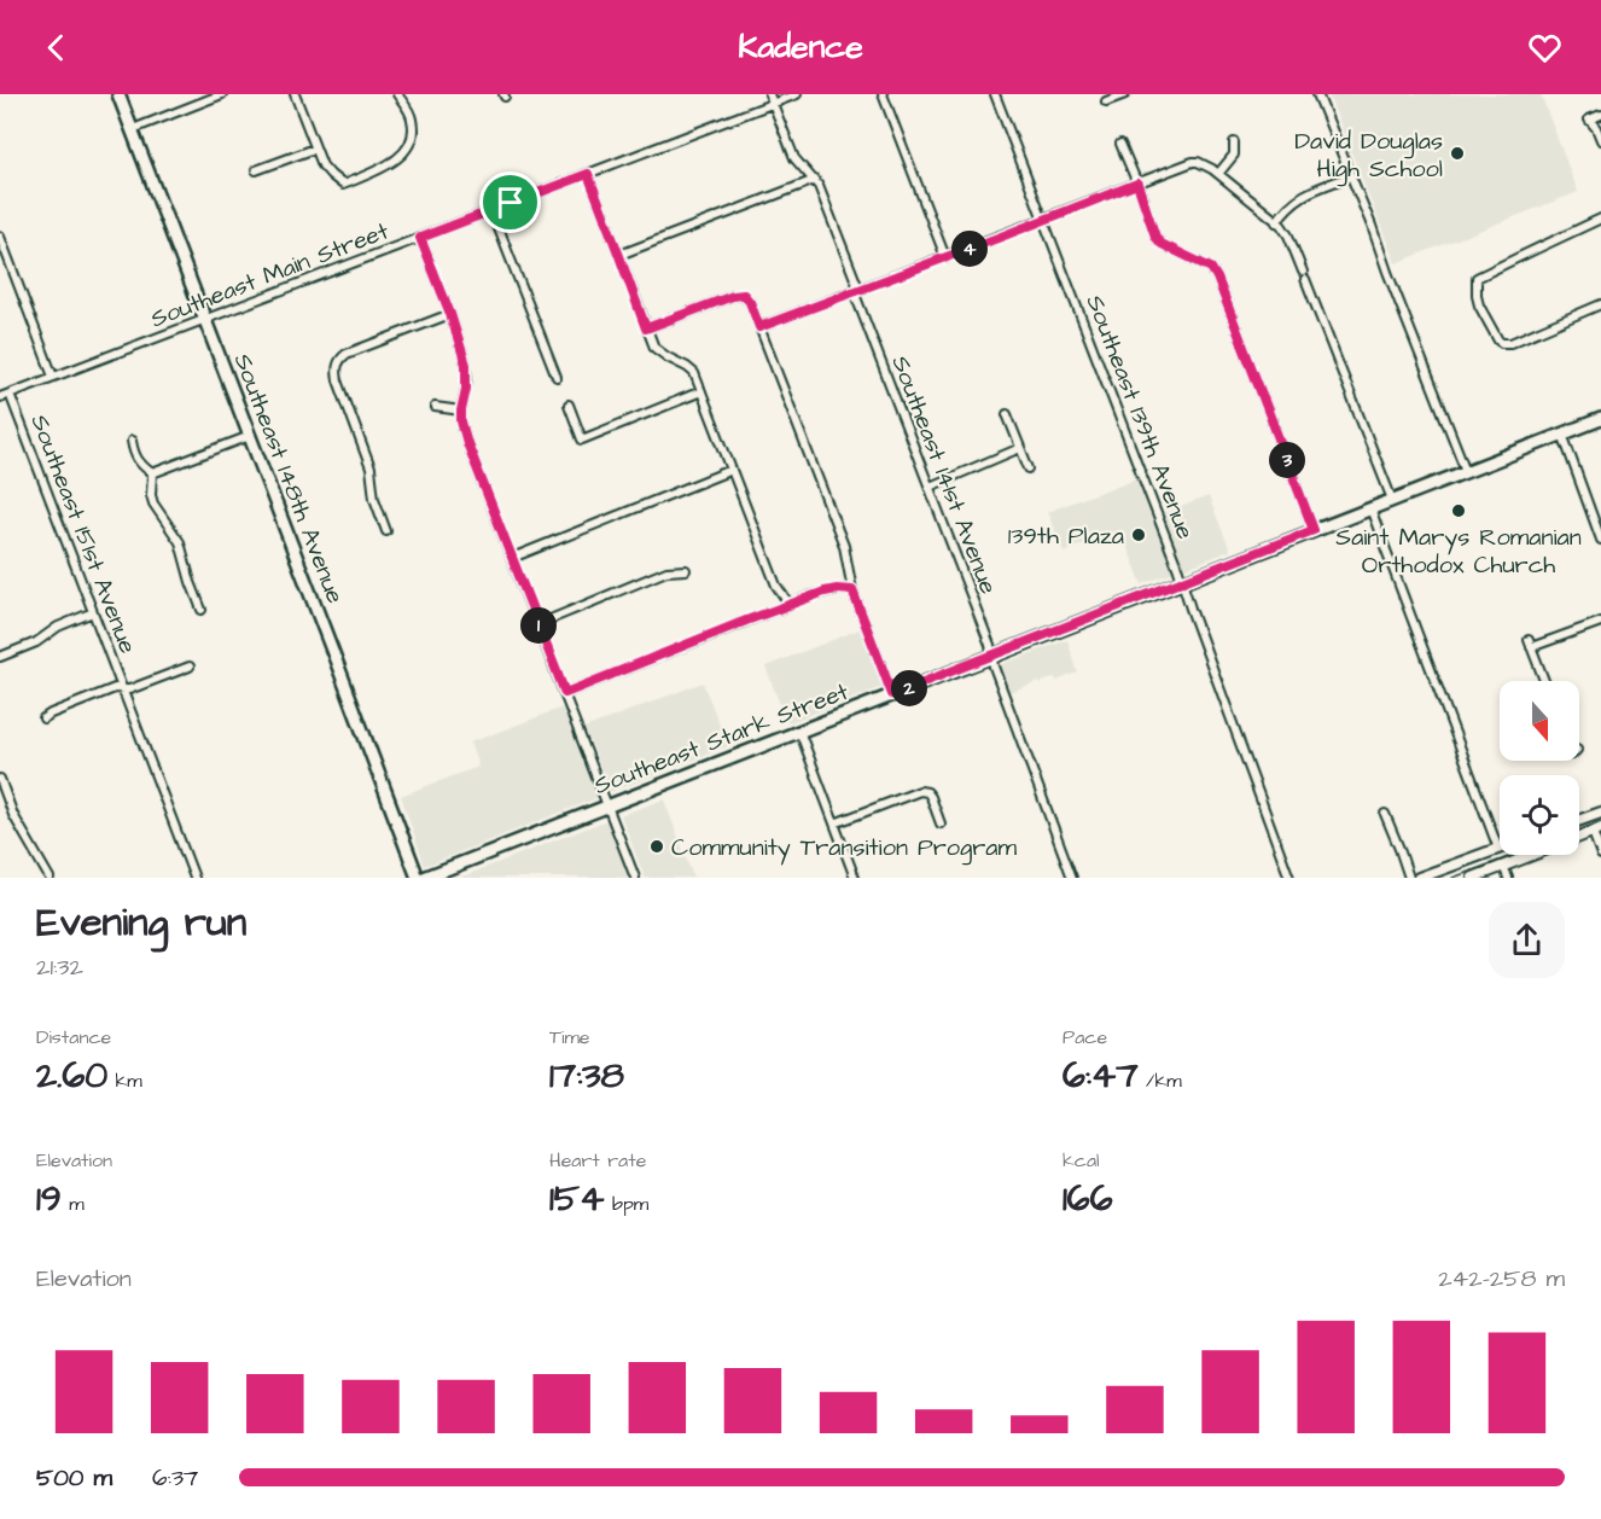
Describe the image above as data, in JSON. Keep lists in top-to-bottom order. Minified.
{"streets":{"main road":["Southeast 148th Avenue","Southeast Stark Street"],"street":["Southeast Main Street","Southeast 139th Avenue","Southeast 141st Avenue","Southeast 151st Avenue"]},"crossings":[["Southeast Main Street","Southeast 141st Avenue"],["Southeast Main Street","Southeast 148th Avenue"],["Southeast Main Street","Southeast 151st Avenue"],["Southeast 139th Avenue","Southeast Stark Street"],["Southeast 141st Avenue","Southeast Stark Street"]],"places":["David Douglas High School","Saint Marys Romanian Orthodox Church","139th Plaza","Community Transition Program"],"north":"bottom","page":{"header":"Kadence","pins":["4","3","1","2"],"heading":["Evening run","21:32"],"stats":[["Distance","2.60 km"],["Time","17:38"],["Pace","6:47 /km"],["Elevation","19 m"],["Heart rate","154 bpm"],["kcal","166"]],"chart":["Elevation","242–258 m"],"list":[{"name":"500 m","note":"6:37"}]}}
